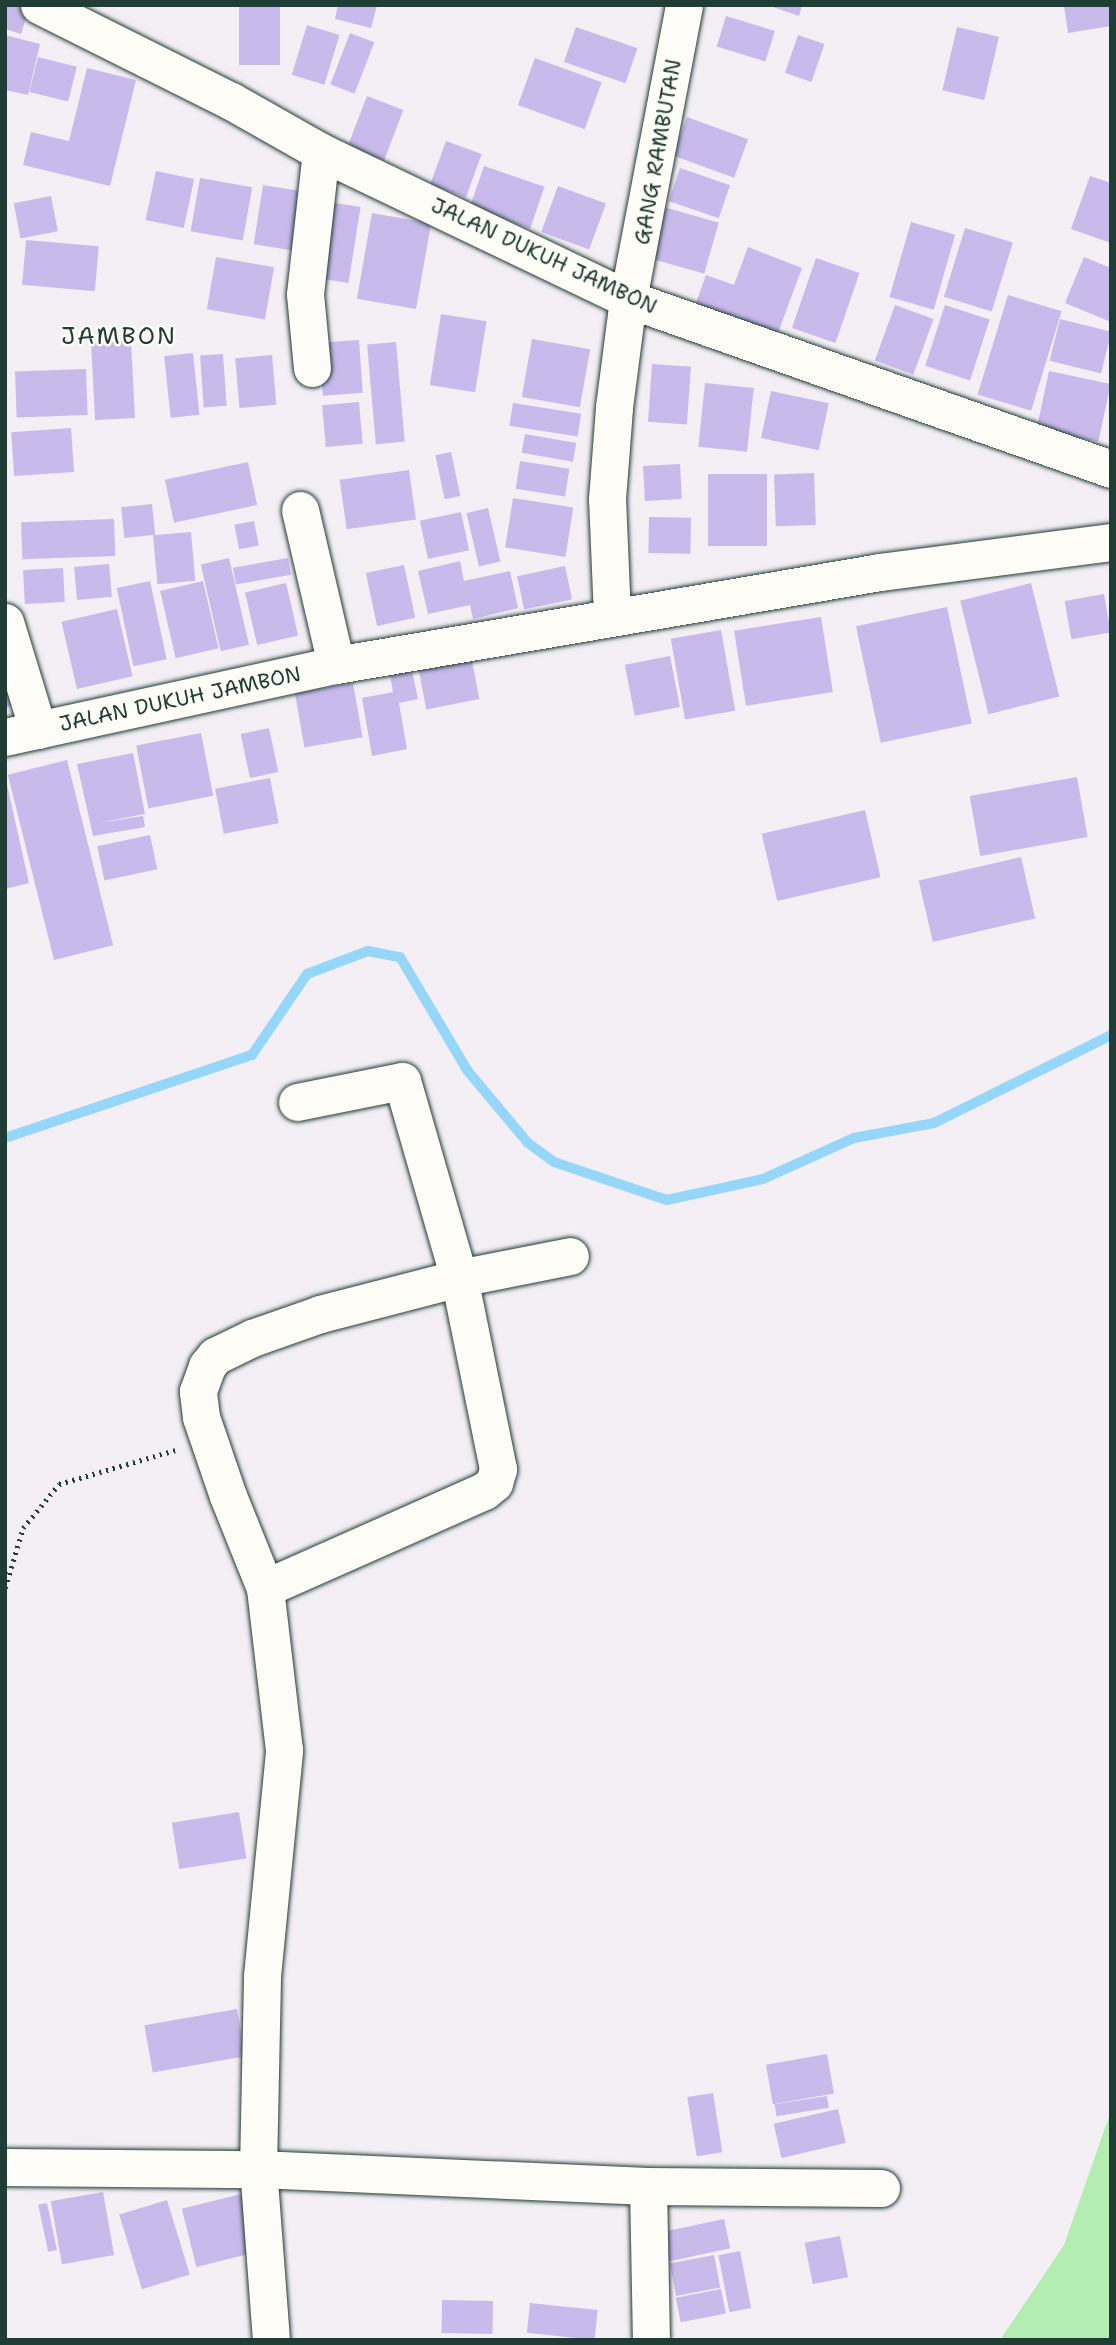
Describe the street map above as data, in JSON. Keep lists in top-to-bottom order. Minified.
{"streets":{"street":["GANG RAMBUTAN","JALAN DUKUH JAMBON"]},"crossings":[["GANG RAMBUTAN","JALAN DUKUH JAMBON"]],"districts":["JAMBON"]}
